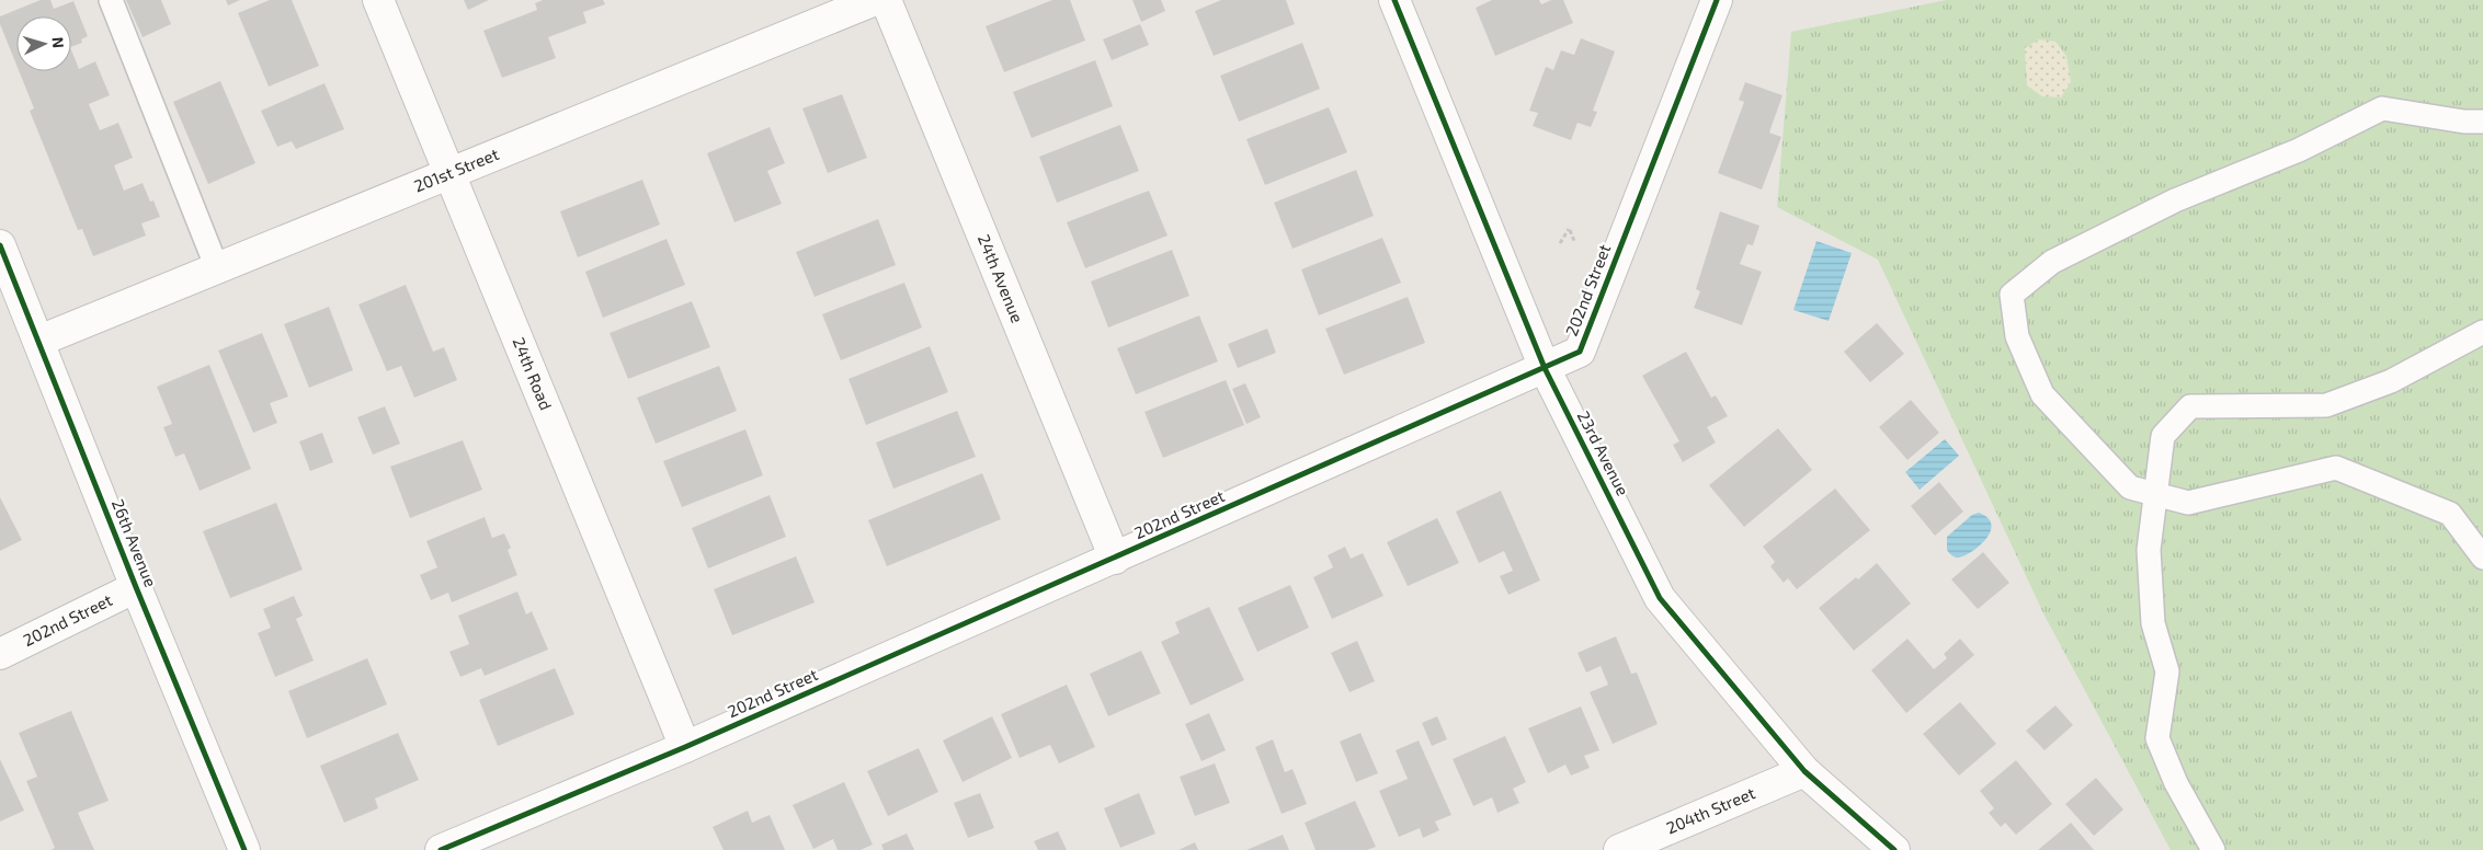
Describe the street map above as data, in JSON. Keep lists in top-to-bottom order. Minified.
{"streets":{"street":["201st Street","24th Avenue","202nd Street","24th Road","23rd Avenue","26th Avenue","204th Street"]},"crossings":[["201st Street","24th Road"],["201st Street","26th Avenue"],["24th Avenue","202nd Street"],["202nd Street","24th Road"],["202nd Street","23rd Avenue"],["202nd Street","26th Avenue"],["23rd Avenue","204th Street"]],"north":"right"}
